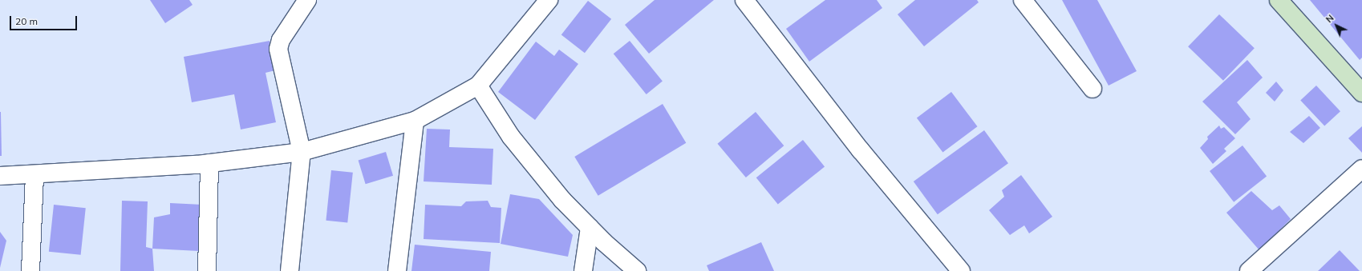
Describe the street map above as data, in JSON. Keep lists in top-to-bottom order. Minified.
{"scale_bar":"20 m","north":"top left"}
